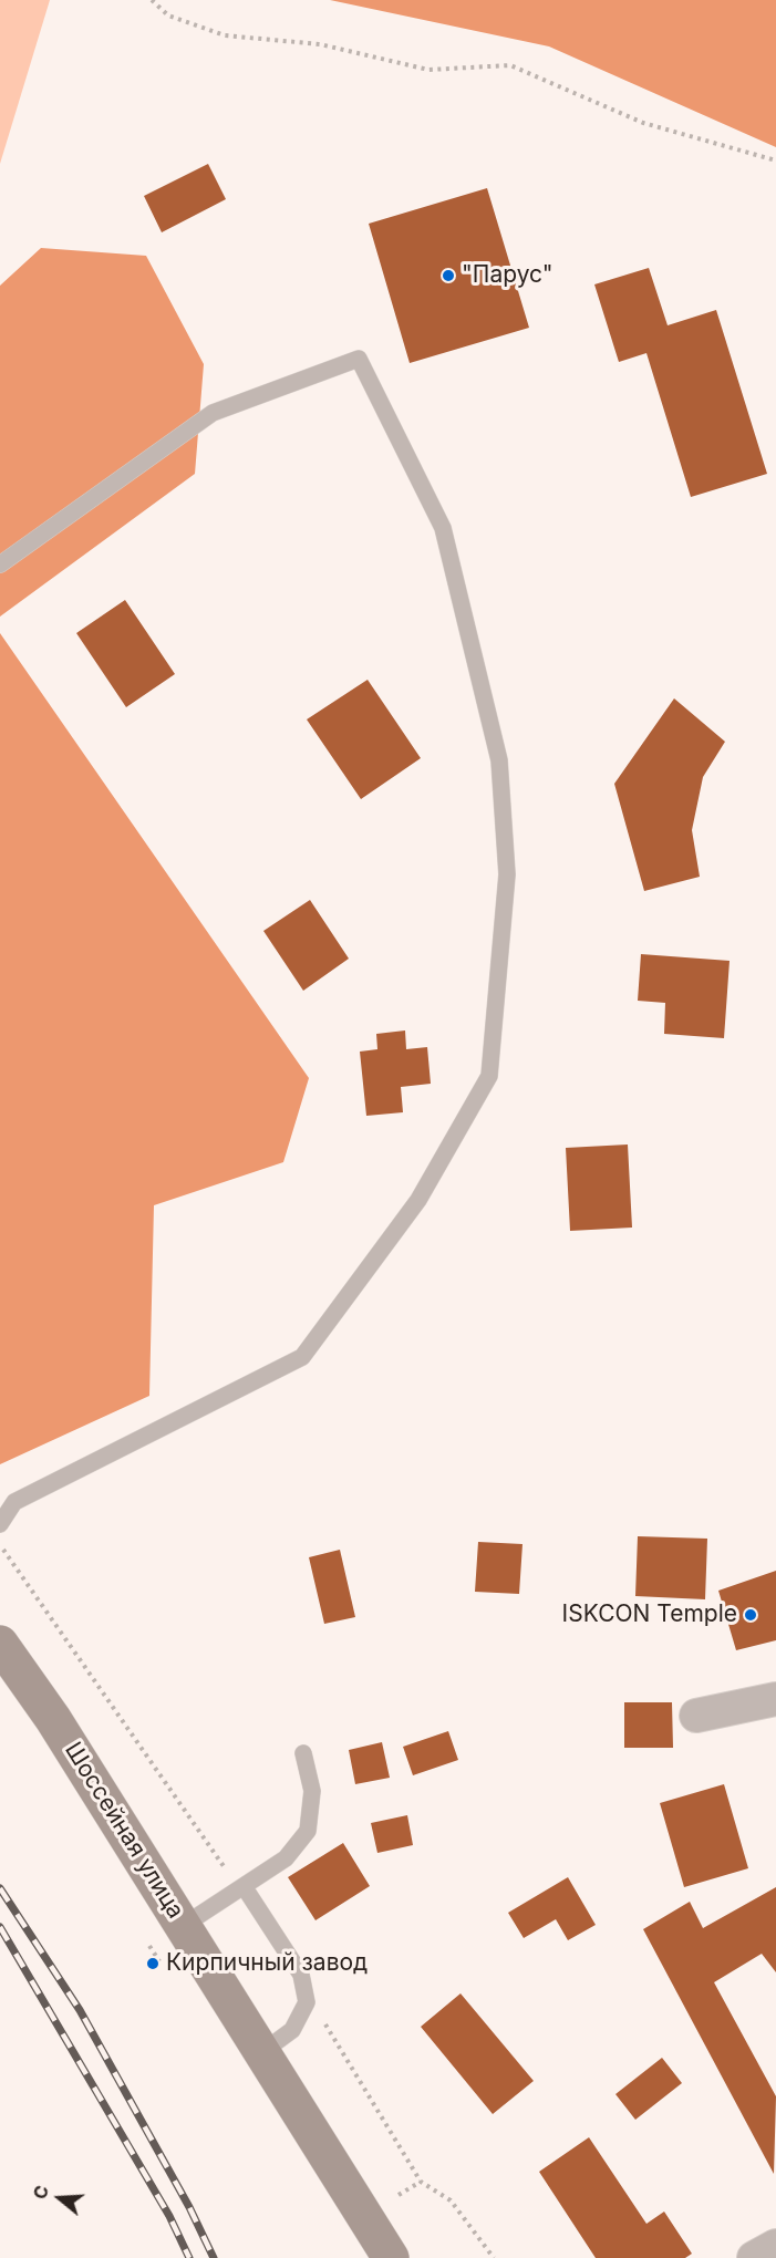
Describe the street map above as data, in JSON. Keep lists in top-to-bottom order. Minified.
{"streets":{"main road":["Шоссейная улица"]},"places":["\"Парус\"","ISKCON Temple","Кирпичный завод"],"north":"left"}
